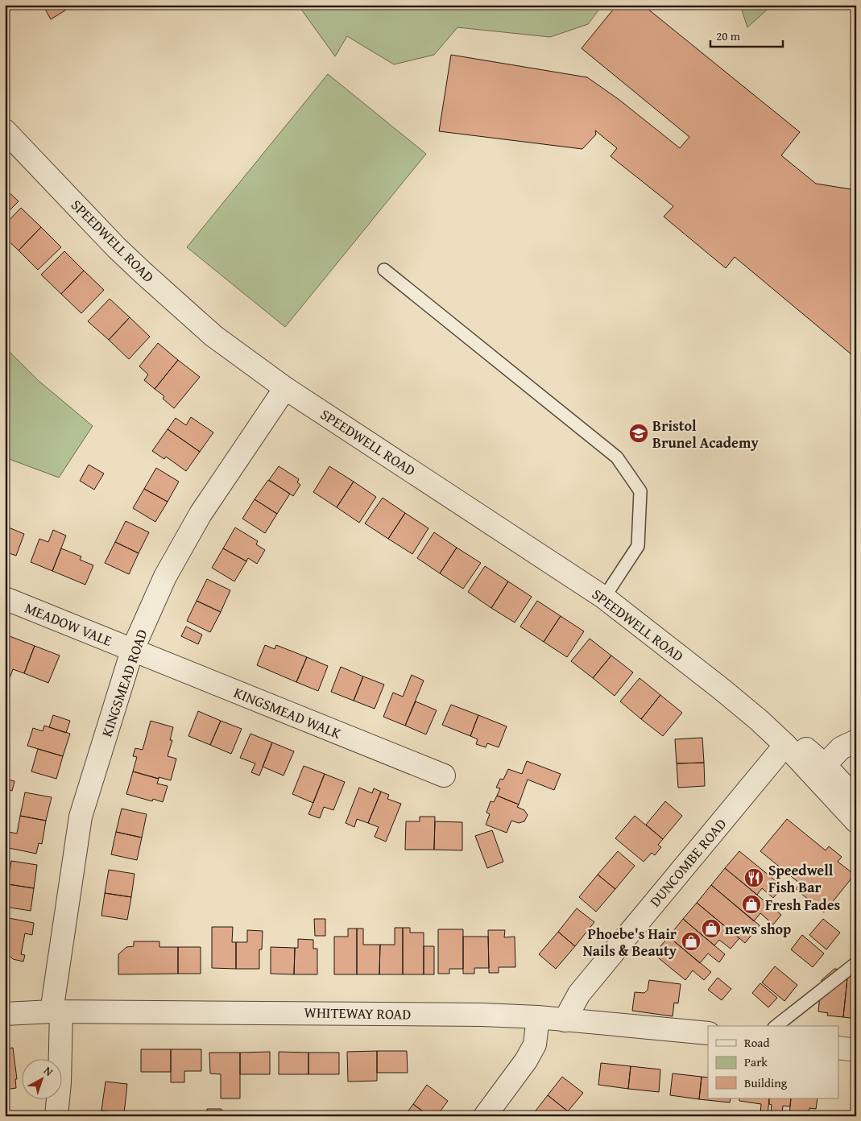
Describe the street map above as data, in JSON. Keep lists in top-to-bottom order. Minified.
{"streets":{"street":["SPEEDWELL ROAD","MEADOW VALE","KINGSMEAD ROAD","KINGSMEAD WALK","DUNCOMBE ROAD","WHITEWAY ROAD"]},"crossings":[["SPEEDWELL ROAD","KINGSMEAD ROAD"],["SPEEDWELL ROAD","DUNCOMBE ROAD"],["MEADOW VALE","KINGSMEAD ROAD"],["MEADOW VALE","KINGSMEAD WALK"],["KINGSMEAD ROAD","KINGSMEAD WALK"],["KINGSMEAD ROAD","WHITEWAY ROAD"],["DUNCOMBE ROAD","WHITEWAY ROAD"]],"places":{"school or university":["Bristol Brunel Academy"],"restaurant":["Speedwell Fish Bar"],"shop":["Fresh Fades","news shop","Phoebe's Hair Nails & Beauty"]},"legend":["Road","Park","Building"],"scale_bar":"20 m","north":"top right"}
